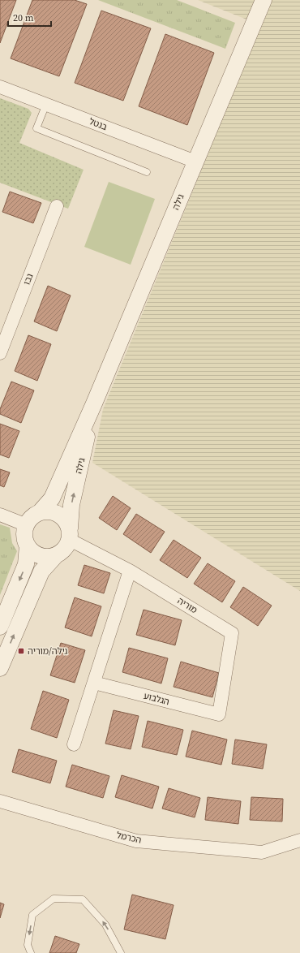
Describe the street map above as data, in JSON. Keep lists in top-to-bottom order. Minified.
{"streets":{"street":["בנטל","גילה","נבו","מוריה","הגלבוע","הכרמל"]},"crossings":[["בנטל","גילה"],["גילה","מוריה"],["מוריה","הגלבוע"]],"places":{"transit":["גילה/מוריה"]},"scale_bar":"20 m"}
